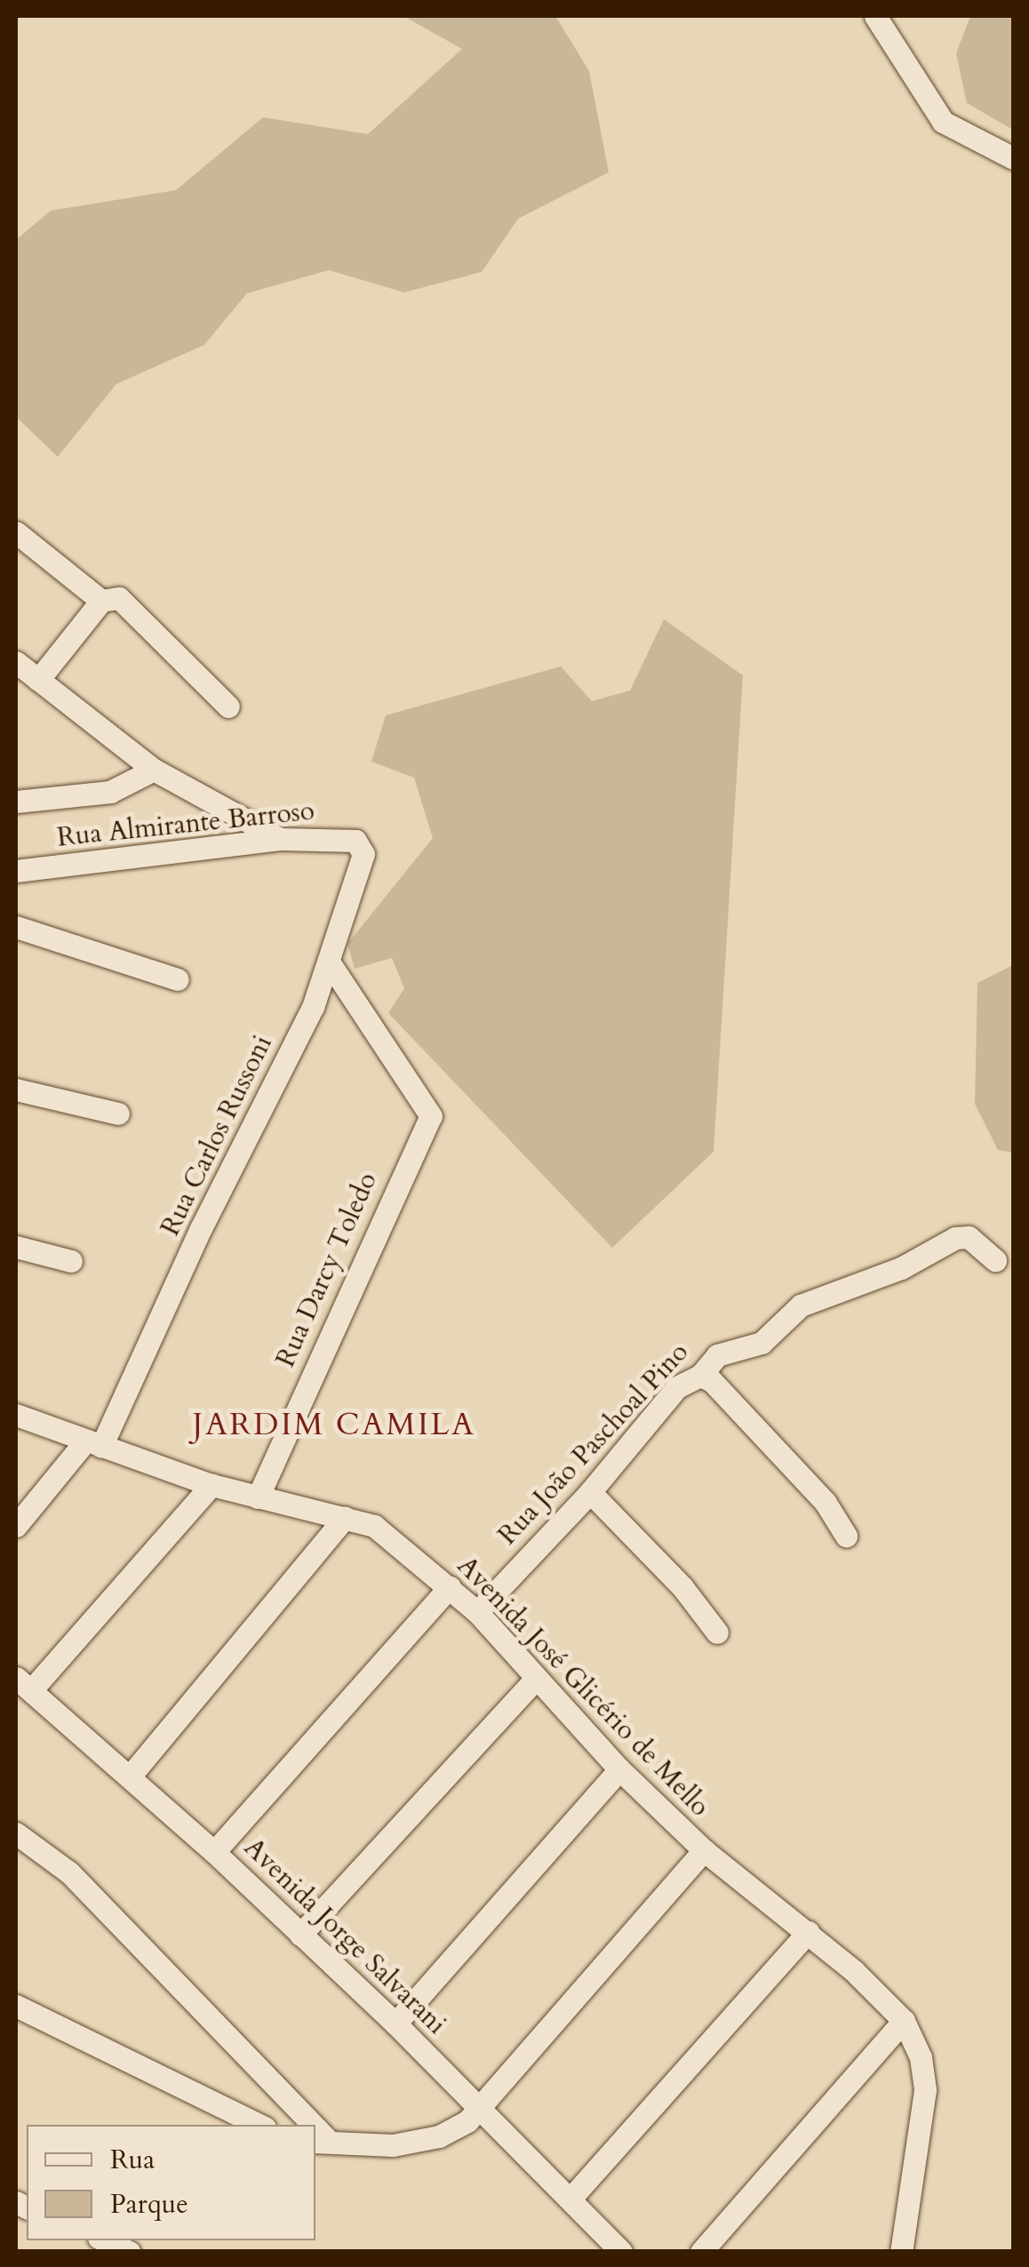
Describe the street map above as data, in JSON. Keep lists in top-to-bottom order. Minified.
{"streets":{"street":["Rua Almirante Barroso","Rua Carlos Russoni","Rua Darcy Toledo","Rua João Paschoal Pino","Avenida José Glicério de Mello","Avenida Jorge Salvarani"]},"crossings":[["Rua Almirante Barroso","Rua Carlos Russoni"],["Rua Carlos Russoni","Rua Darcy Toledo"],["Rua Carlos Russoni","Avenida José Glicério de Mello"],["Rua Darcy Toledo","Avenida José Glicério de Mello"],["Rua João Paschoal Pino","Avenida José Glicério de Mello"]],"districts":["JARDIM CAMILA"],"legend":["Rua","Parque"]}
